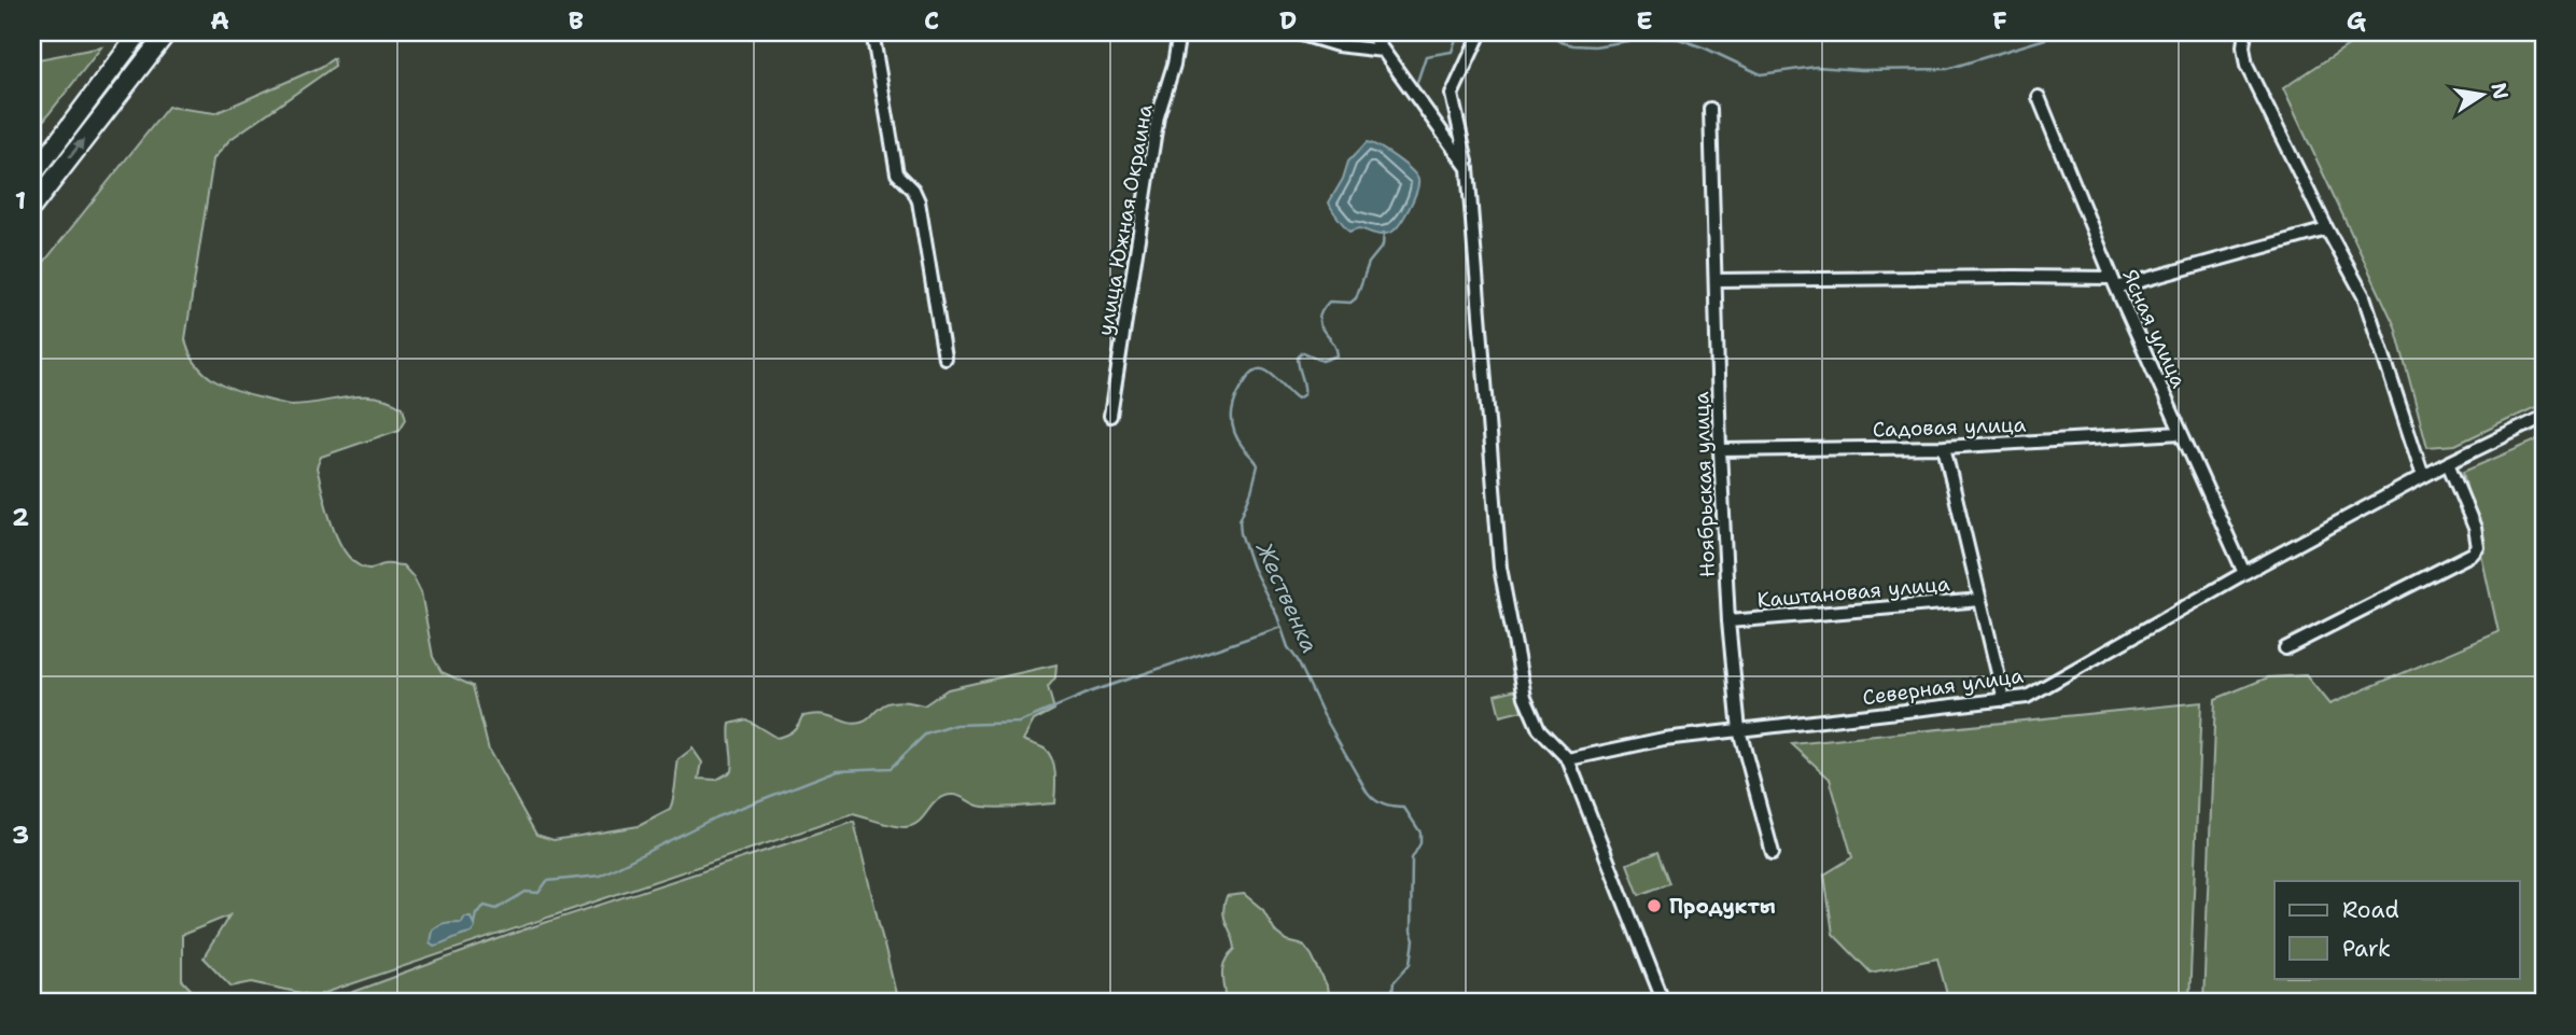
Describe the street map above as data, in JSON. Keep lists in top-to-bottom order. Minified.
{"streets":{"street":["улица Южная Окраина","Ясная улица","Садовая улица","Ноябрьская улица","Каштановая улица","Северная улица"]},"crossings":[["Ясная улица","Садовая улица"],["Ясная улица","Северная улица"],["Садовая улица","Ноябрьская улица"],["Ноябрьская улица","Каштановая улица"],["Ноябрьская улица","Северная улица"]],"water":["Жественка"],"places":["Продукты"],"legend":["Road","Park"],"north":"right","grid":{"columns":["A","B","C","D","E","F","G"],"rows":["1","2","3"]}}
